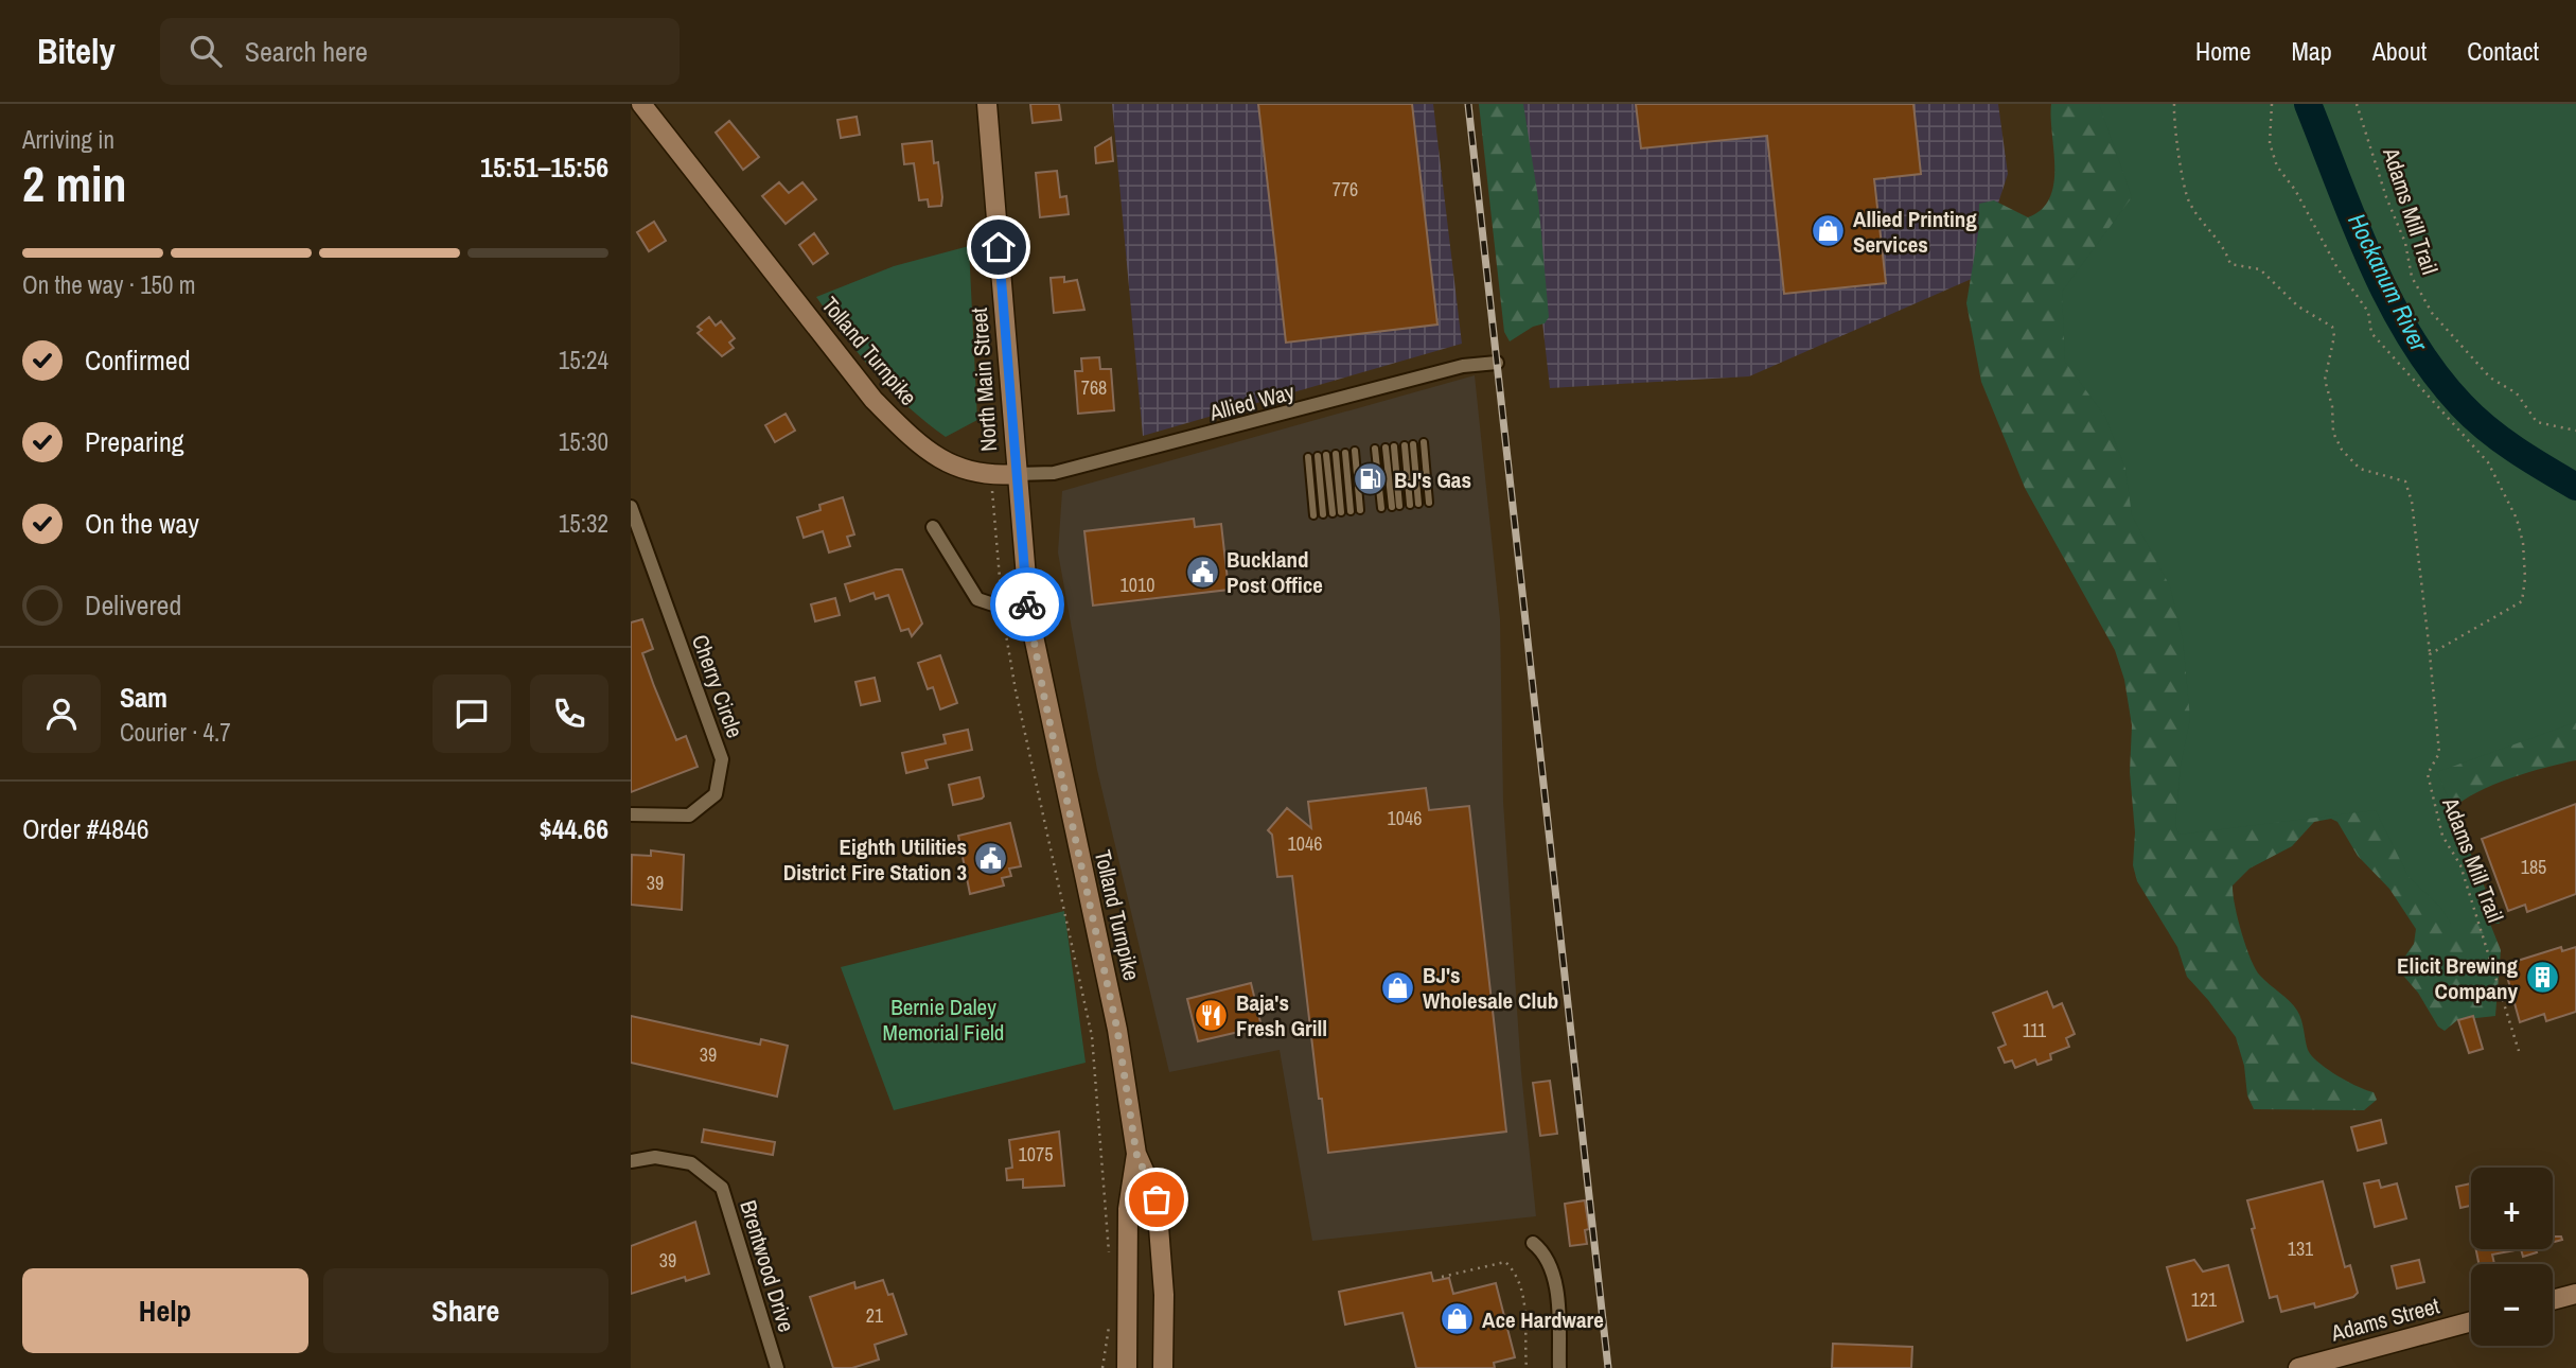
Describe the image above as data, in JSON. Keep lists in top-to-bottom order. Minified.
{"streets":{"main road":["Tolland Turnpike","North Main Street","Adams Street"],"street":["Allied Way","Cherry Circle","Brentwood Drive"],"path":["Adams Mill Trail"]},"crossings":[["Tolland Turnpike","North Main Street"],["Tolland Turnpike","Allied Way"],["North Main Street","Allied Way"]],"water":["Hockanum River"],"parks":["Bernie Daley Memorial Field"],"places":{"shop":["Allied Printing Services","BJ's Wholesale Club","Ace Hardware"],"fuel station":["BJ's Gas"],"public building":["Buckland Post Office","Eighth Utilities District Fire Station 3"],"building":["Elicit Brewing Company"],"restaurant":["Baja's Fresh Grill"]},"house_numbers":["776","768","1010","1046","1046","185","39","111","39","1075","131","39","121","21"],"page":{"header":"Bitely","search":"Search here","nav":["Home","Map","About","Contact"],"heading":["2 min","Arriving in","15:51–15:56"],"panel":["Sam","Courier · 4.7","Order #4846","$44.66"],"bar":"On the way · 150 m","list":[["Confirmed","15:24"],["Preparing","15:30"],["On the way","15:32"],"Delivered"],"map_buttons":["+","−"],"buttons":["Help","Share"]}}
